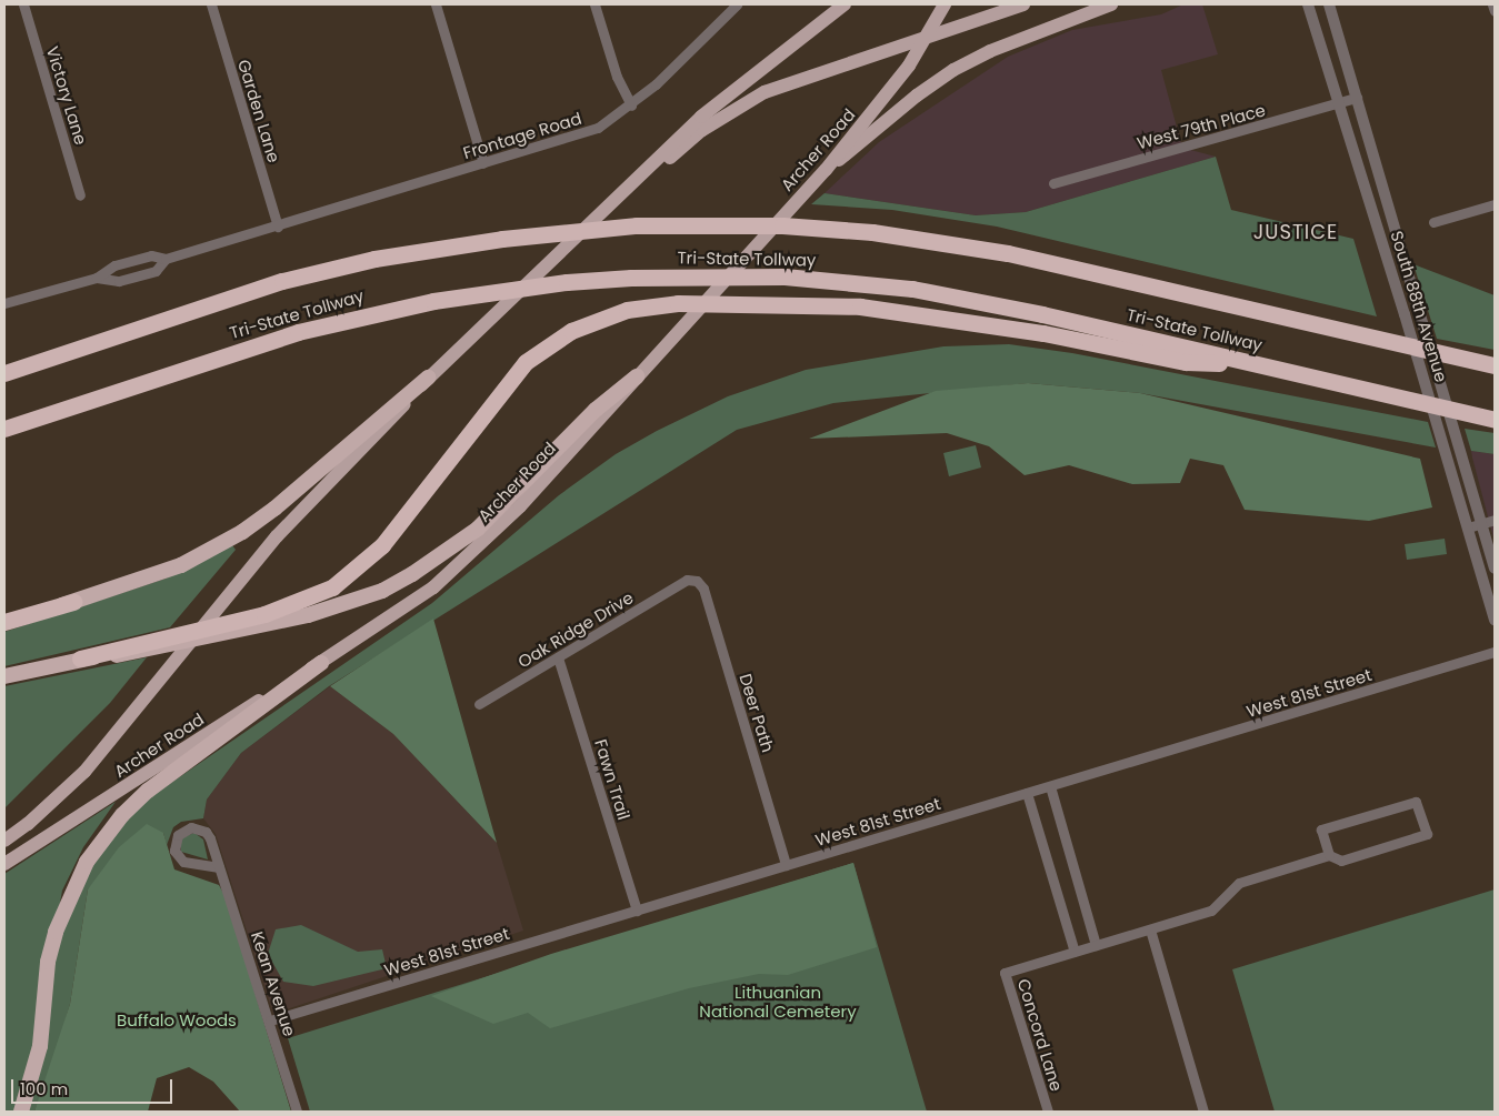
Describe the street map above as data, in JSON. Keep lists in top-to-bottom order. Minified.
{"streets":{"highway":["Tri-State Tollway"],"main road":["Archer Road"],"street":["Victory Lane","Garden Lane","West 79th Place","Frontage Road","South 88th Avenue","Oak Ridge Drive","West 81st Street","Deer Path","Fawn Trail","Kean Avenue","Concord Lane"]},"crossings":[["Garden Lane","Frontage Road"],["West 79th Place","South 88th Avenue"],["Oak Ridge Drive","Deer Path"],["Oak Ridge Drive","Fawn Trail"],["West 81st Street","Deer Path"],["West 81st Street","Fawn Trail"],["West 81st Street","Kean Avenue"]],"districts":["JUSTICE"],"parks":["Lithuanian National Cemetery","Buffalo Woods"],"scale_bar":"100 m"}
